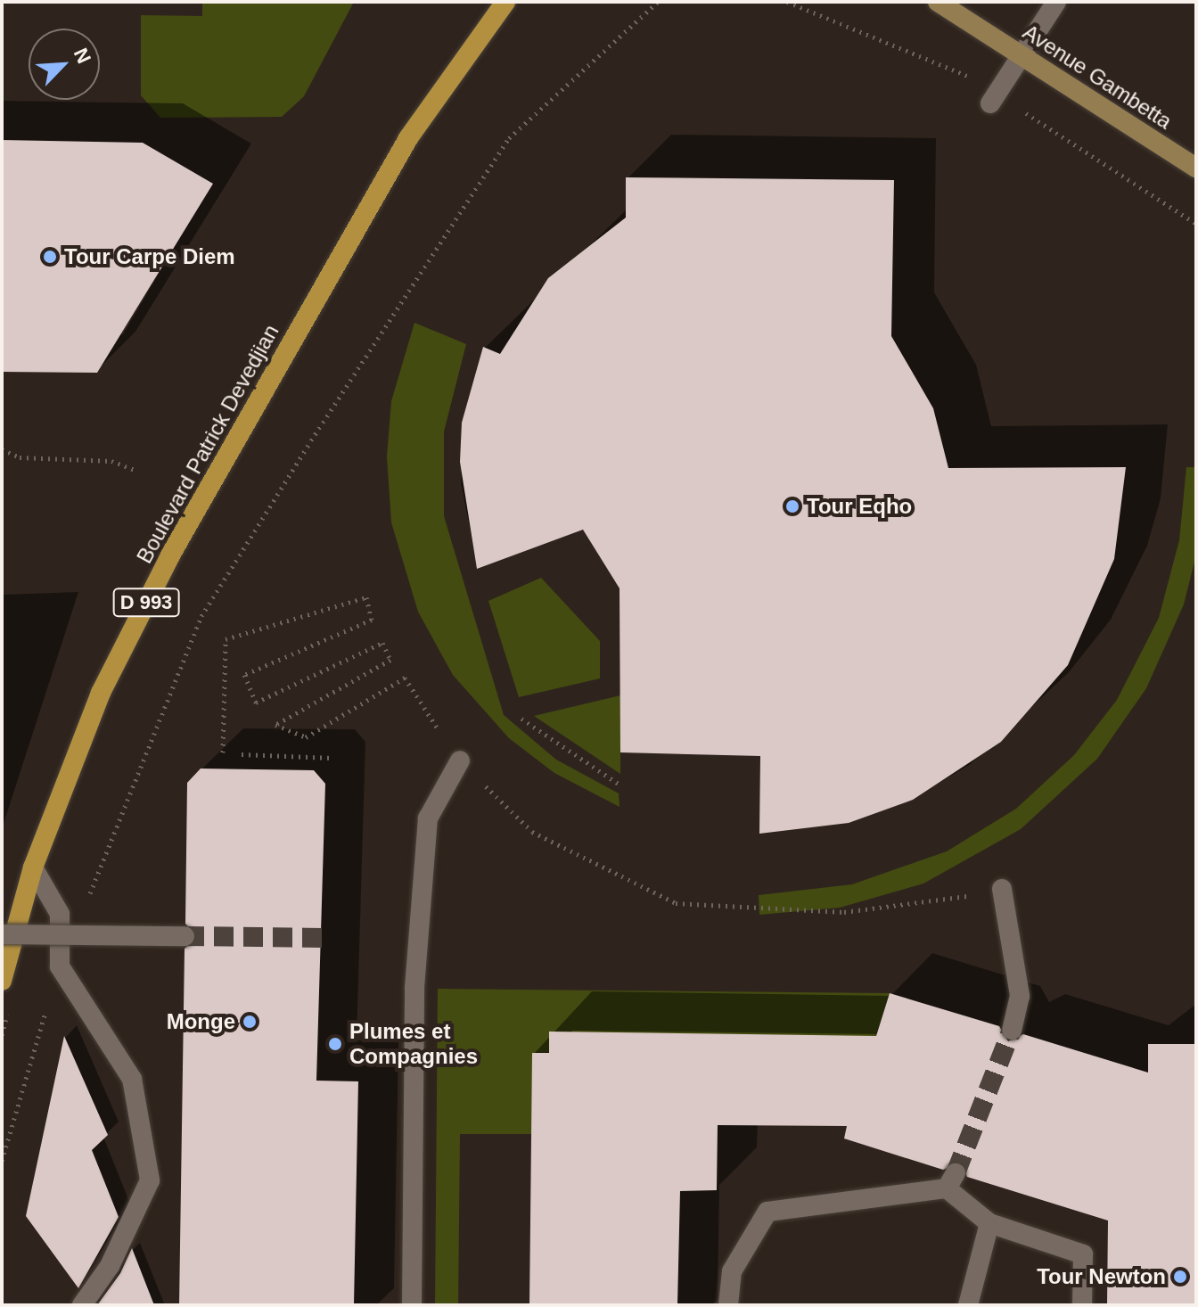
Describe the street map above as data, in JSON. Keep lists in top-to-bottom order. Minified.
{"streets":{"main road":["Avenue Gambetta","Boulevard Patrick Devedjian","D 993"]},"places":["Tour Carpe Diem","Tour Eqho","Monge","Plumes et Compagnies","Tour Newton"],"north":"top right"}
